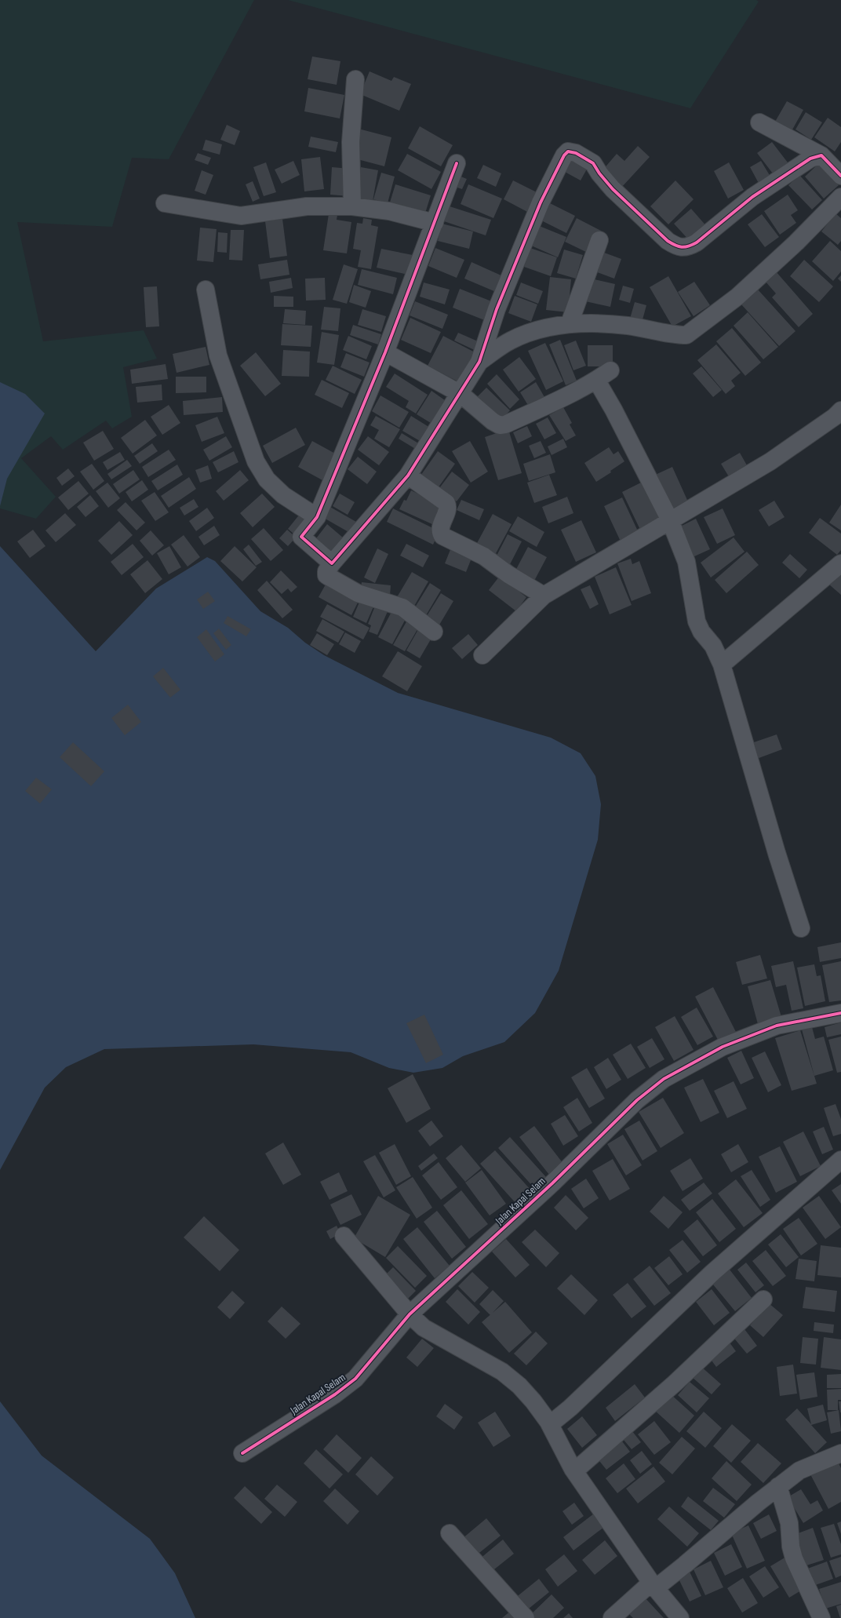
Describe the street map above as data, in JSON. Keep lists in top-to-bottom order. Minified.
{"streets":{"street":["Jalan Kapal Selam"]}}
